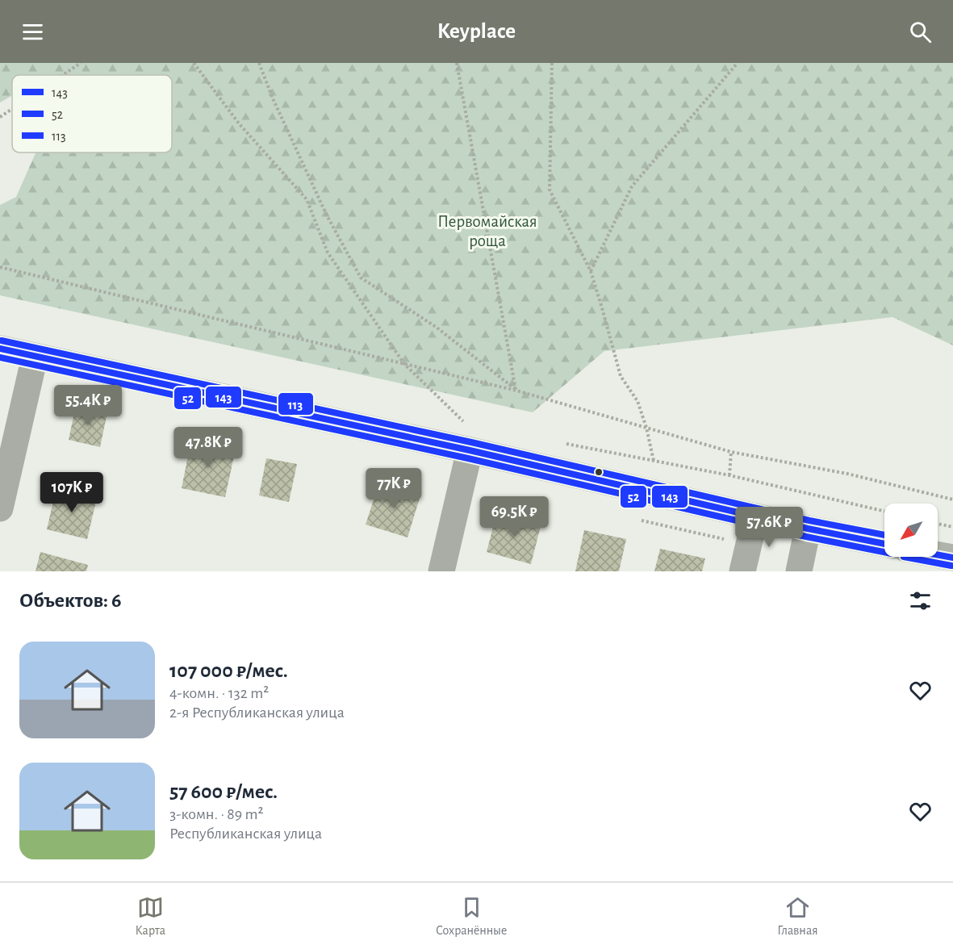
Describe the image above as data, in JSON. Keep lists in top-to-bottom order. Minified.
{"parks":["Первомайская роща"],"lines":["transit line 113","transit line 143","transit line 52"],"legend":["143","52","113"],"north":"bottom left","page":{"header":"Keyplace","price":["55.4K ₽","47.8K ₽","77K ₽","107K ₽","69.5K ₽","57.6K ₽"],"heading":"Объектов: 6","list":[{"name":"107 000 ₽/мес.","note":"4-комн. · 132 m² · 2-я Республиканская улица"},{"name":"57 600 ₽/мес.","note":"3-комн. · 89 m² · Республиканская улица"}],"tabs":["Карта","Сохранённые","Главная"]}}
